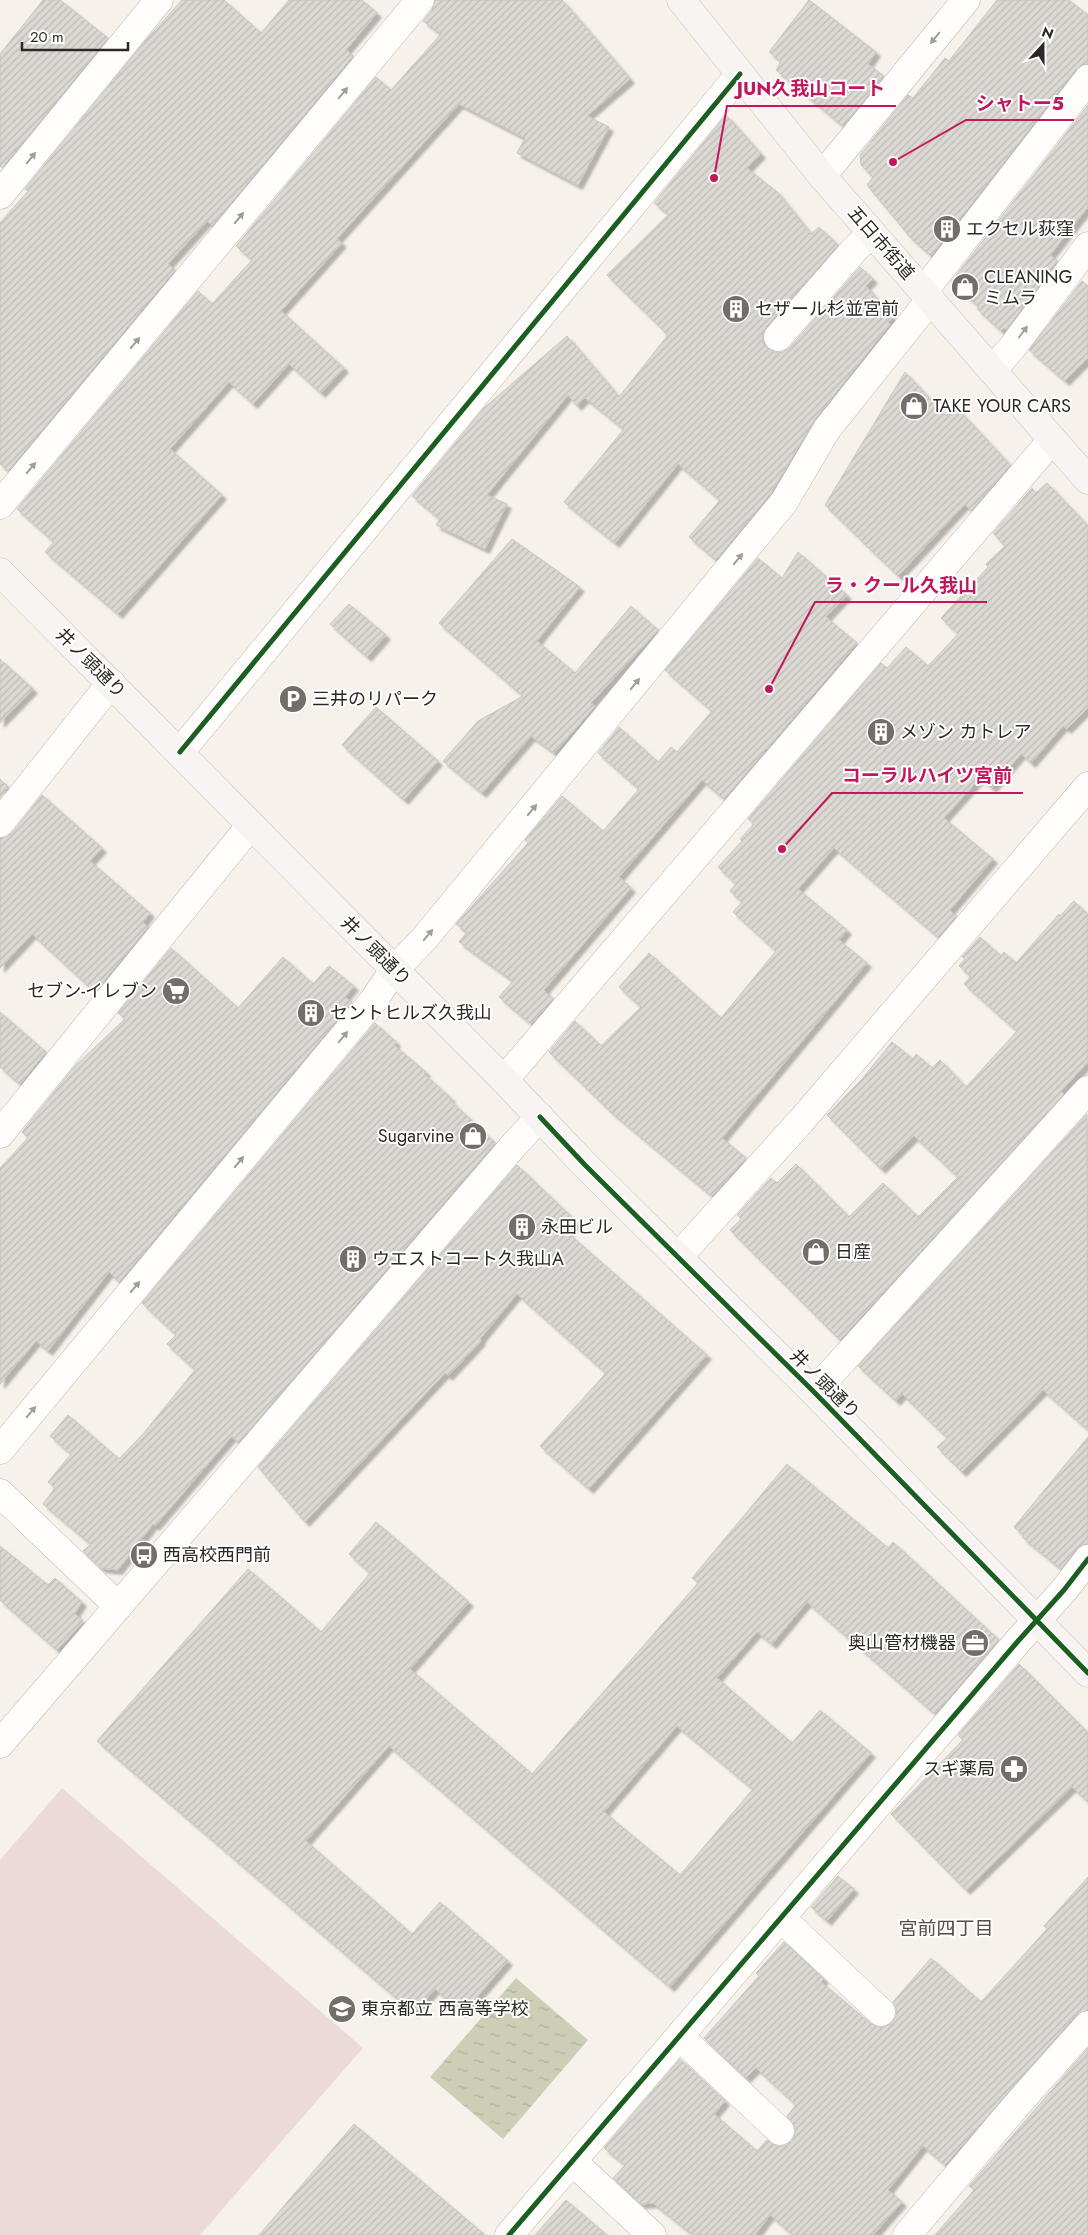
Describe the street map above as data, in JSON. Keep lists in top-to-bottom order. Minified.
{"streets":{"main road":["五日市街道","井ノ頭通り"]},"districts":["宮前四丁目"],"places":{"other":["シャトー5","JUN久我山コート","ラ・クール久我山","コーラルハイツ宮前"],"building":["エクセル荻窪","セザール杉並宮前","メゾン カトレア","セントヒルズ久我山","永田ビル","ウエストコート久我山A"],"shop":["CLEANING ミムラ","TAKE YOUR CARS","Sugarvine","日産"],"parking":["三井のリパーク"],"supermarket":["セブン-イレブン"],"bus stop":["西高校西門前"],"office":["奥山管材機器"],"pharmacy":["スギ薬局"],"school or university":["東京都立 西高等学校"]},"scale_bar":"20 m","north":"top"}
